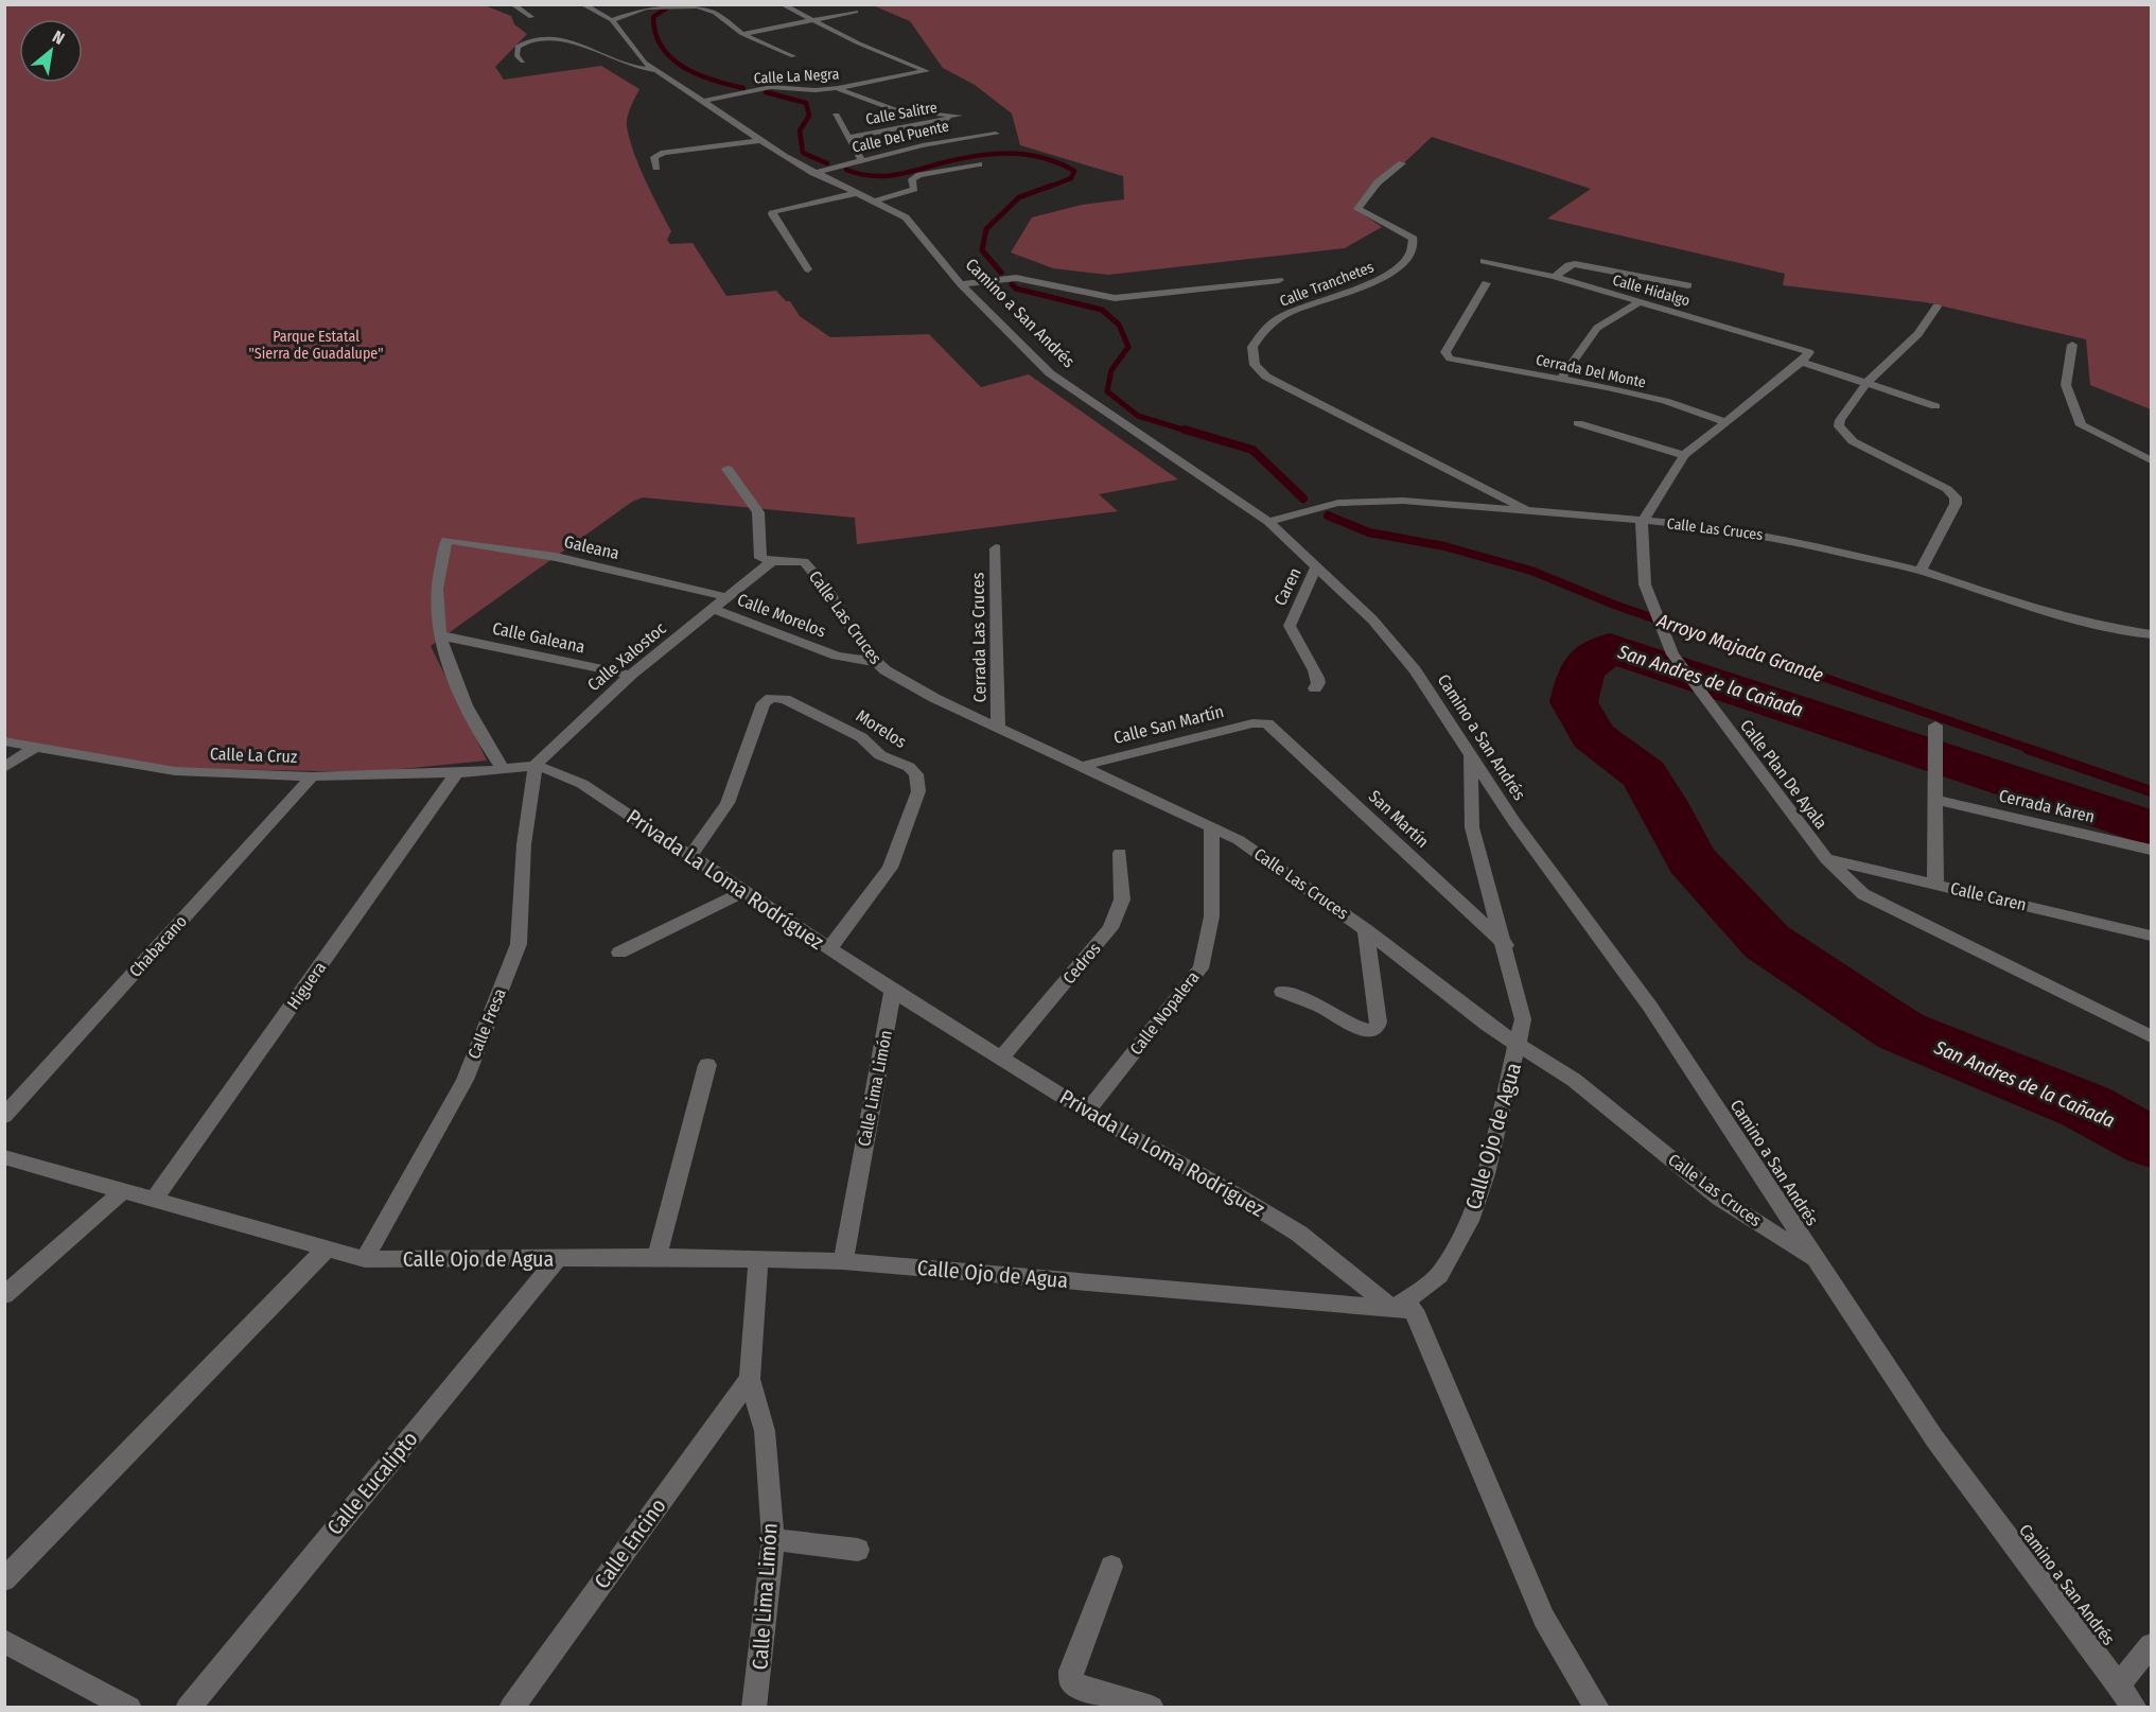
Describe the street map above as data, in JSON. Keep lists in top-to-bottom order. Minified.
{"streets":{"street":["Calle La Negra","Calle Salitre","Calle Del Puente","Calle Tranchetes","Calle Hidalgo","Camino a San Andrés","Cerrada Del Monte","Calle Las Cruces","Galeana","Caren","Calle Morelos","Calle Galeana","Cerrada Las Cruces","Calle Xalostoc","Calle San Martín","Morelos","Calle La Cruz","Calle Plan De Ayala","Cerrada Karen","San Martín","Privada La Loma Rodríguez","Calle Caren","Chabacano","Cedros","Higuera","Calle Nopalera","Calle Fresa","Calle Lima Limón","Calle Ojo de Agua","Calle Eucalipto","Calle Encino"]},"crossings":[["Calle La Negra","Calle Salitre"],["Calle La Negra","Camino a San Andrés"],["Calle Del Puente","Camino a San Andrés"],["Calle Tranchetes","Calle Las Cruces"],["Camino a San Andrés","Calle Las Cruces"],["Camino a San Andrés","Caren"],["Camino a San Andrés","Calle Ojo de Agua"],["Calle Las Cruces","Calle Morelos"],["Calle Las Cruces","Cerrada Las Cruces"],["Calle Las Cruces","Calle Xalostoc"],["Calle Las Cruces","Calle San Martín"],["Calle Las Cruces","Calle Plan De Ayala"],["Calle Las Cruces","Calle Nopalera"],["Calle Las Cruces","Calle Ojo de Agua"],["Galeana","Calle Galeana"],["Galeana","Calle Xalostoc"],["Calle Morelos","Calle Xalostoc"],["Calle Galeana","Calle Xalostoc"],["Calle Xalostoc","Privada La Loma Rodríguez"],["Calle Xalostoc","Calle Fresa"],["Calle San Martín","San Martín"],["Morelos","Privada La Loma Rodríguez"],["Calle La Cruz","Chabacano"],["Calle La Cruz","Higuera"],["Calle Plan De Ayala","Calle Caren"],["San Martín","Calle Ojo de Agua"],["Privada La Loma Rodríguez","Cedros"],["Privada La Loma Rodríguez","Calle Nopalera"],["Privada La Loma Rodríguez","Calle Fresa"],["Privada La Loma Rodríguez","Calle Lima Limón"],["Privada La Loma Rodríguez","Calle Ojo de Agua"],["Higuera","Calle Ojo de Agua"],["Calle Fresa","Calle Ojo de Agua"],["Calle Lima Limón","Calle Ojo de Agua"],["Calle Lima Limón","Calle Encino"],["Calle Ojo de Agua","Calle Eucalipto"]],"water":["Arroyo Majada Grande","San Andres de la Cañada"],"parks":["Parque Estatal \"Sierra de Guadalupe\""],"north":"top right"}
